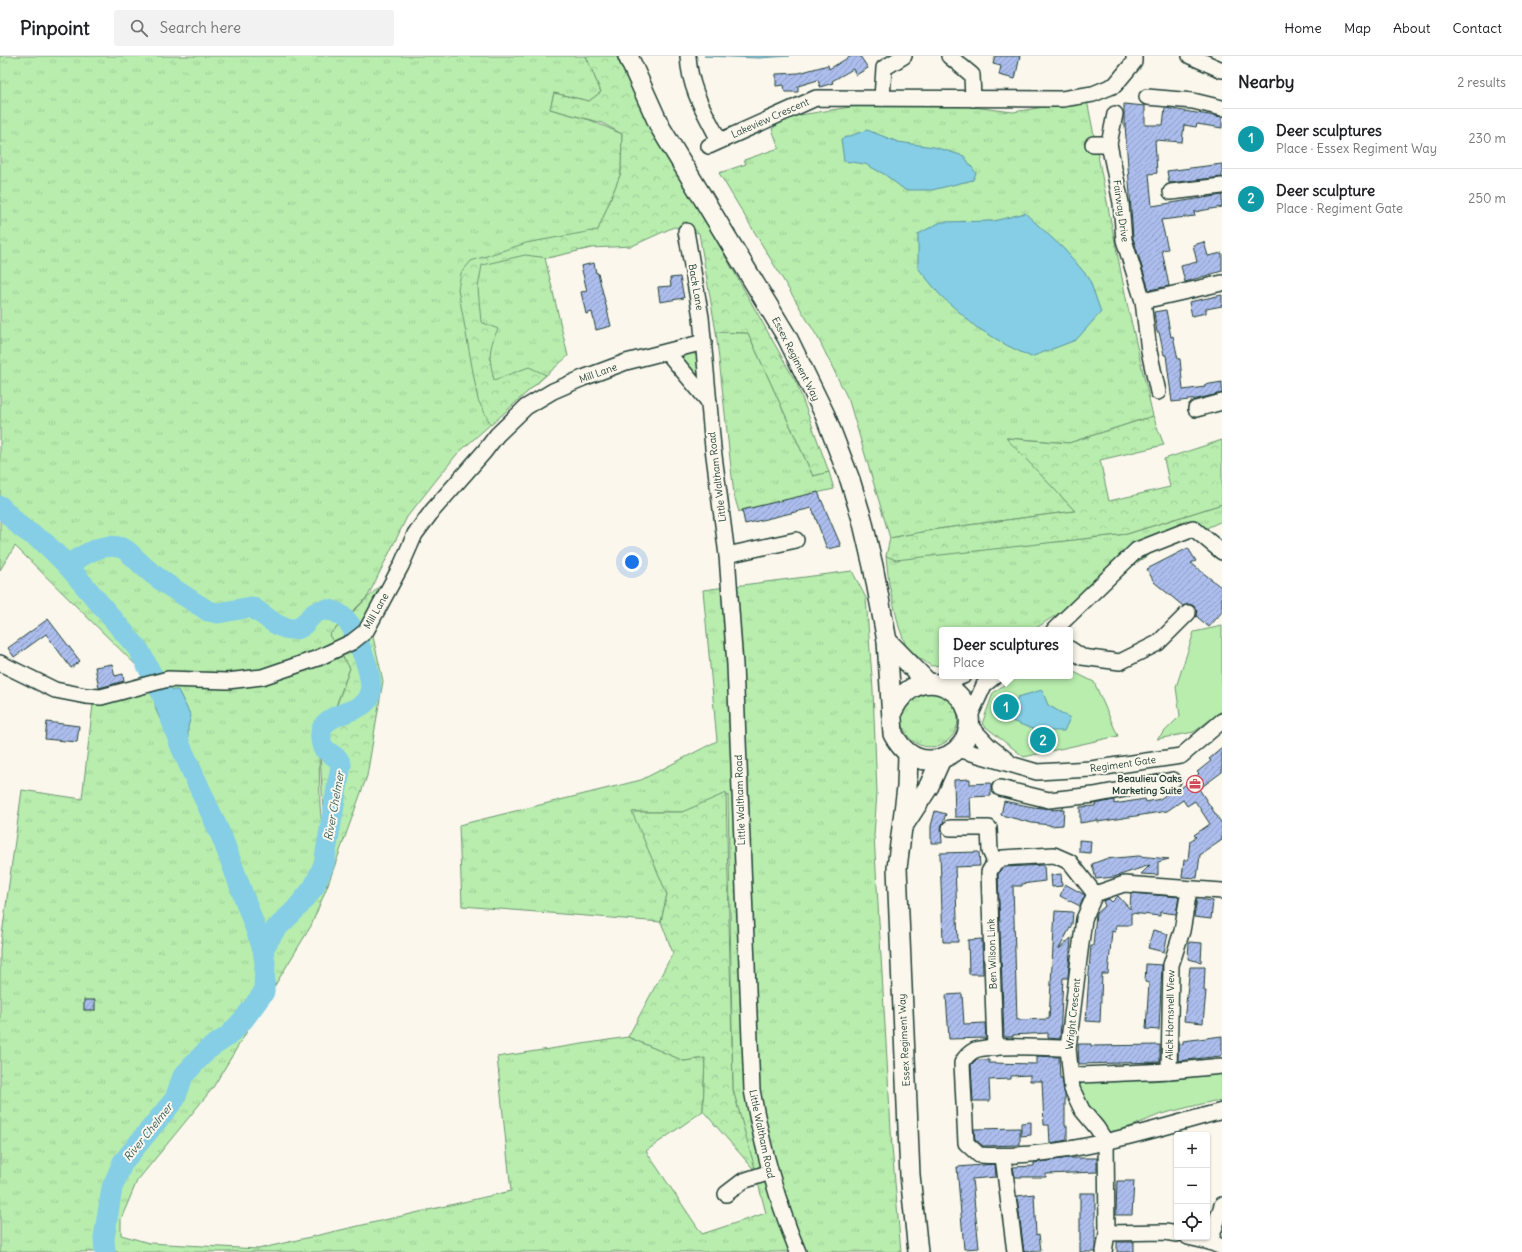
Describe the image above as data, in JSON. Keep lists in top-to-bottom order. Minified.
{"streets":{"main road":["Essex Regiment Way"],"street":["Lakeview Crescent","Fairway Drive","Back Lane","Mill Lane","Little Waltham Road","Regiment Gate","Ben Wilson Link","Wright Crescent","Alick Hornsnell View"]},"crossings":[["Back Lane","Mill Lane"],["Back Lane","Little Waltham Road"],["Essex Regiment Way","Regiment Gate"],["Mill Lane","Little Waltham Road"]],"water":["River Chelmer"],"places":{"office":["Beaulieu Oaks Marketing Suite"]},"page":{"header":"Pinpoint","search":"Search here","nav":["Home","Map","About","Contact"],"heading":["Nearby","2 results"],"list":[{"mark":"1","name":"Deer sculptures","note":"Place · Essex Regiment Way","value":"230 m"},{"mark":"2","name":"Deer sculpture","note":"Place · Regiment Gate","value":"250 m"}],"popup":["Deer sculptures","Place"],"pins":["1","2"],"map_buttons":["+","−"]}}
